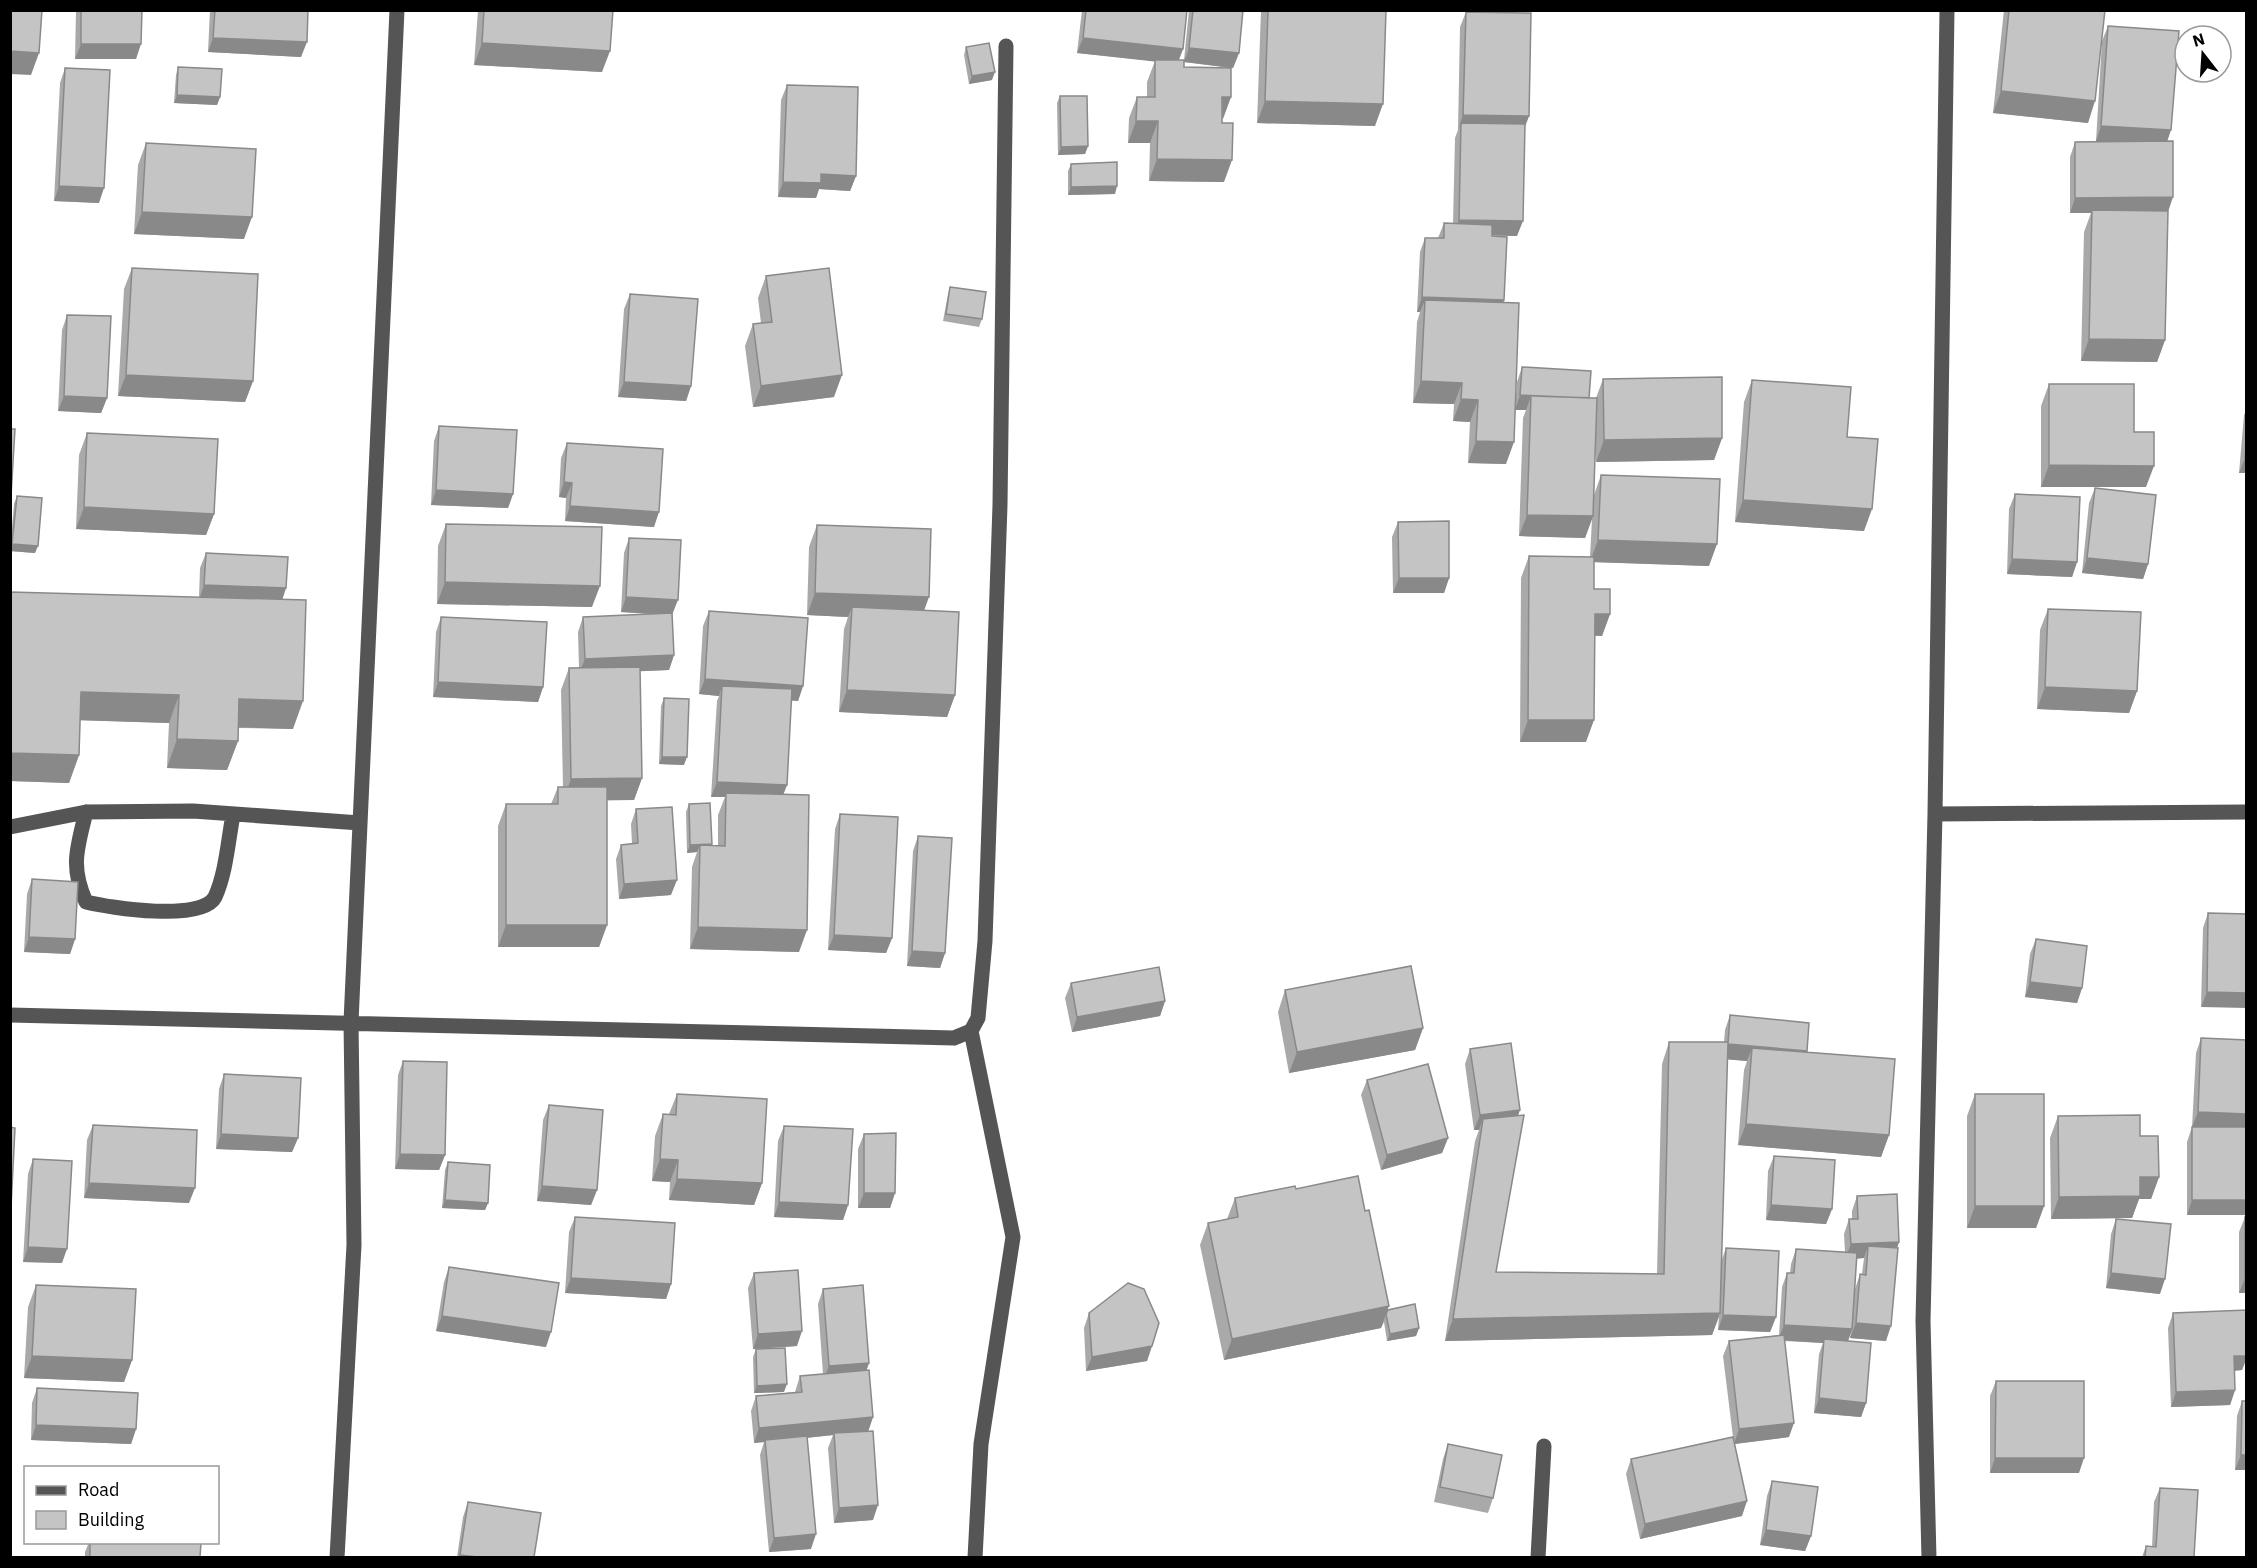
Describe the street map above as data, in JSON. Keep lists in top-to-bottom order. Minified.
{"legend":["Road","Building"],"north":"top"}
